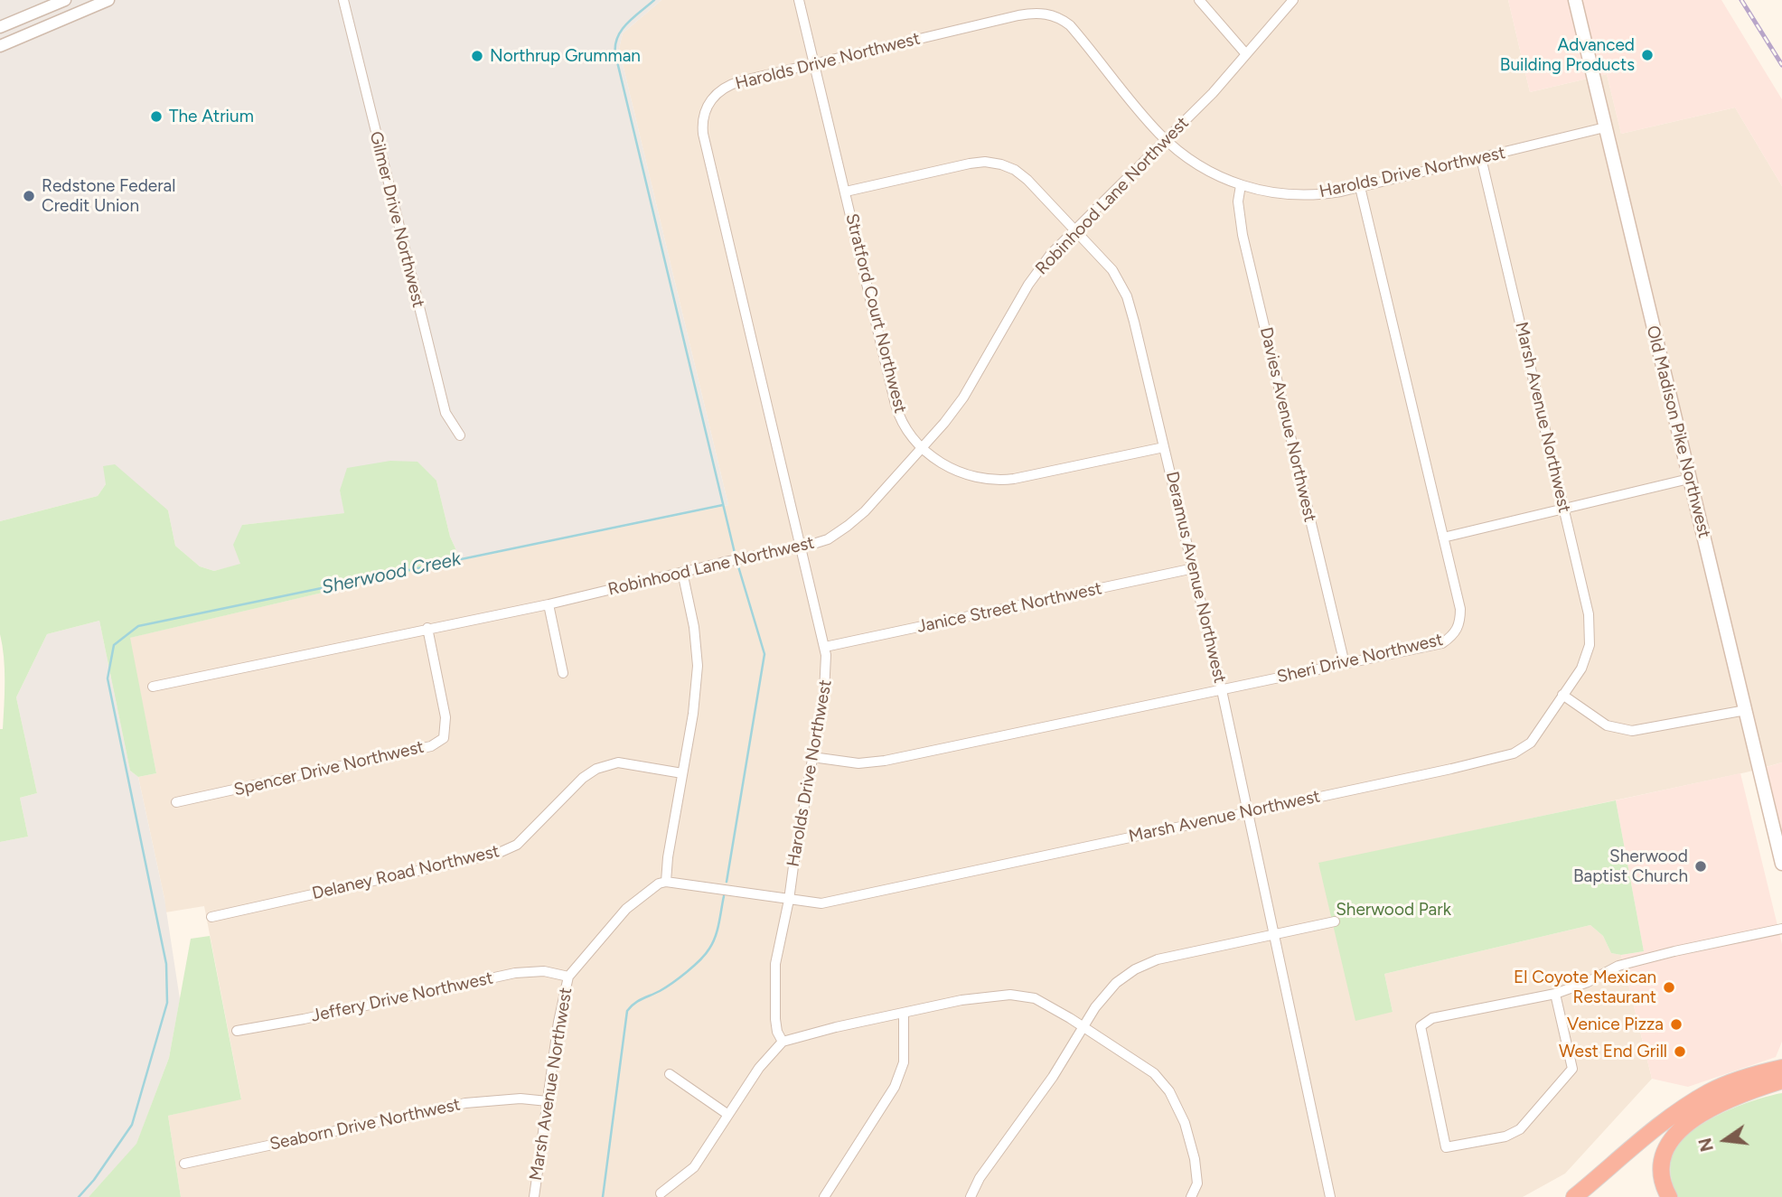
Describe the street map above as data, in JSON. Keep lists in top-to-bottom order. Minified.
{"streets":{"main road":["Old Madison Pike Northwest"],"street":["Harolds Drive Northwest","Robinhood Lane Northwest","Gilmer Drive Northwest","Stratford Court Northwest","Marsh Avenue Northwest","Davies Avenue Northwest","Deramus Avenue Northwest","Janice Street Northwest","Sheri Drive Northwest","Spencer Drive Northwest","Delaney Road Northwest","Jeffery Drive Northwest","Seaborn Drive Northwest"]},"crossings":[["Harolds Drive Northwest","Robinhood Lane Northwest"],["Harolds Drive Northwest","Stratford Court Northwest"],["Harolds Drive Northwest","Marsh Avenue Northwest"],["Harolds Drive Northwest","Davies Avenue Northwest"],["Harolds Drive Northwest","Old Madison Pike Northwest"],["Harolds Drive Northwest","Janice Street Northwest"],["Harolds Drive Northwest","Sheri Drive Northwest"],["Robinhood Lane Northwest","Stratford Court Northwest"],["Robinhood Lane Northwest","Deramus Avenue Northwest"],["Robinhood Lane Northwest","Spencer Drive Northwest"],["Stratford Court Northwest","Deramus Avenue Northwest"],["Marsh Avenue Northwest","Deramus Avenue Northwest"],["Marsh Avenue Northwest","Jeffery Drive Northwest"],["Marsh Avenue Northwest","Seaborn Drive Northwest"],["Davies Avenue Northwest","Sheri Drive Northwest"],["Deramus Avenue Northwest","Janice Street Northwest"],["Deramus Avenue Northwest","Sheri Drive Northwest"]],"water":["Sherwood Creek"],"parks":["Sherwood Park"],"places":["Advanced Building Products","Northrup Grumman","The Atrium","Redstone Federal Credit Union","Sherwood Baptist Church","El Coyote Mexican Restaurant","Venice Pizza","West End Grill"],"north":"left"}
